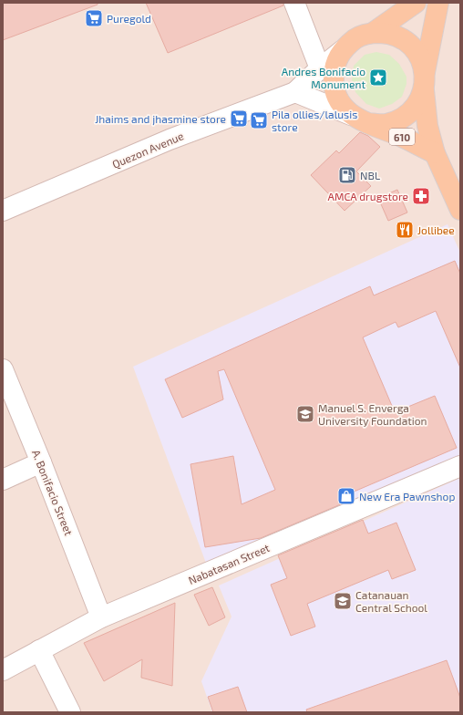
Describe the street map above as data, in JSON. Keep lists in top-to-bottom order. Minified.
{"streets":{"main road":["610"],"street":["Quezon Avenue","A. Bonifacio Street","Nabatasan Street"]},"crossings":[["610","Quezon Avenue"],["A. Bonifacio Street","Nabatasan Street"]],"places":{"supermarket":["Puregold","Jhaims and jhasmine store","Pila ollies/lalusis store"],"place":["Andres Bonifacio Monument"],"fuel station":["NBL"],"pharmacy":["AMCA drugstore"],"restaurant":["Jollibee"],"school or university":["Manuel S. Enverga University Foundation","Catanauan Central School"],"shop":["New Era Pawnshop"]}}
